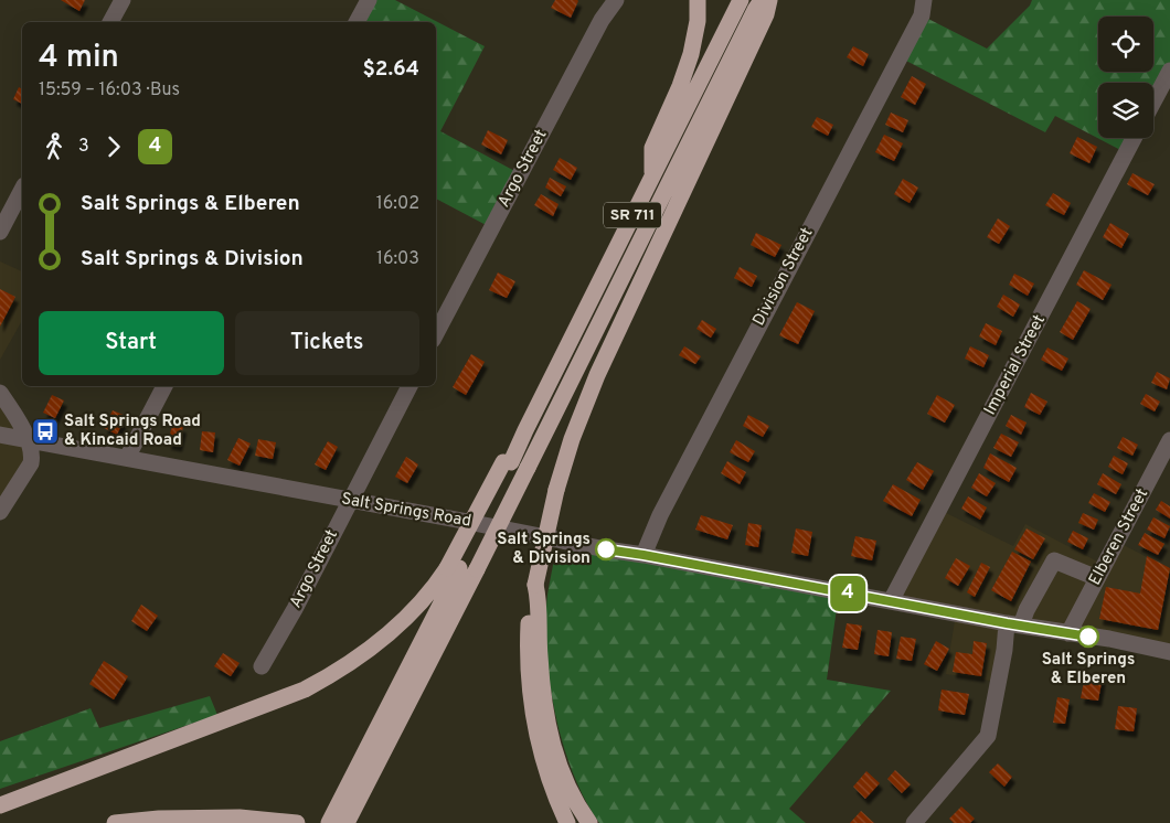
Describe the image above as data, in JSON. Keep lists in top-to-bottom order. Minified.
{"streets":{"highway":["SR 711"],"street":["Argo Street","Division Street","Imperial Street","Salt Springs Road","Elberen Street"]},"crossings":[["Argo Street","Salt Springs Road"],["Division Street","Salt Springs Road"],["Imperial Street","Salt Springs Road"],["Salt Springs Road","Elberen Street"]],"places":{"bus stop":["Salt Springs Road & Kincaid Road"],"other":["Salt Springs & Division","Salt Springs & Elberen"]},"lines":["bus line 4"],"page":{"on_map":"4","heading":["4 min","15:59 – 16:03 · Bus","$2.64"],"legs":["3","4"],"list":[{"name":"Salt Springs & Elberen","value":"16:02"},{"name":"Salt Springs & Division","value":"16:03"}],"buttons":["Start","Tickets"]}}
